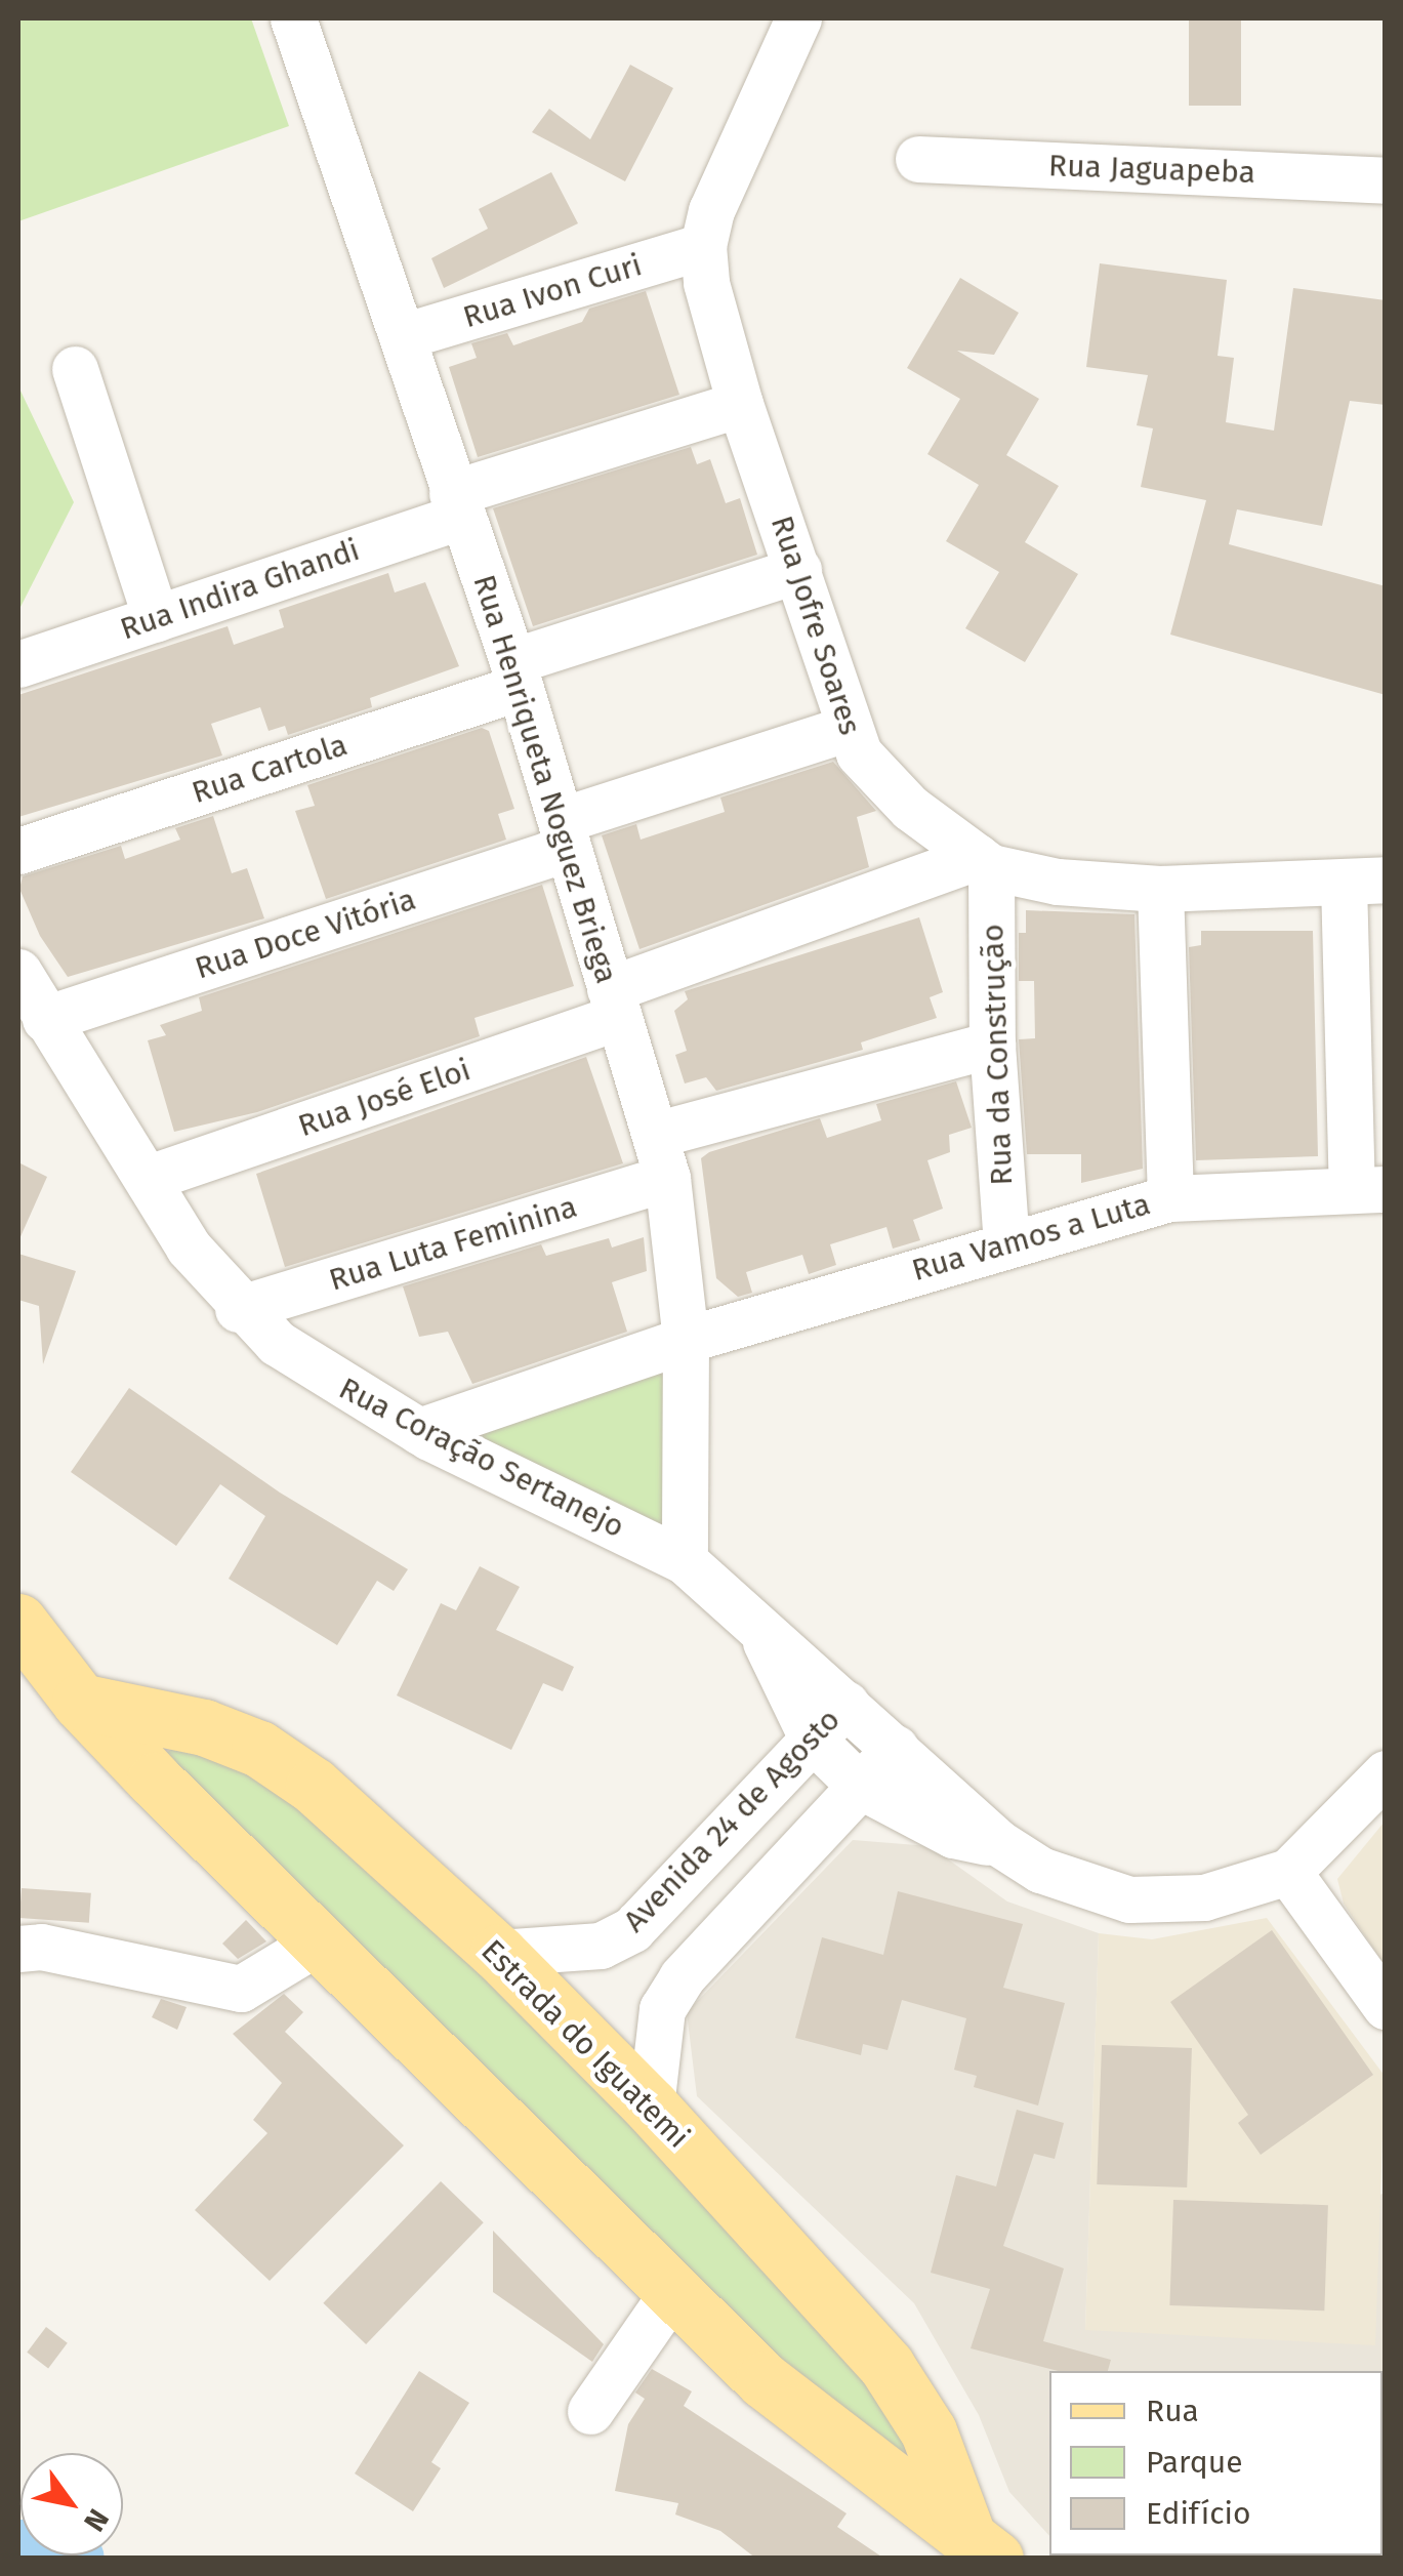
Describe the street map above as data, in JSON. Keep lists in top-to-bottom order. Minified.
{"streets":{"main road":["Estrada do Iguatemi"],"street":["Rua Jaguapeba","Rua Ivon Curi","Rua Indira Ghandi","Rua Jofre Soares","Rua Cartola","Rua Henriqueta Noguez Briega","Rua Doce Vitória","Rua da Construção","Rua José Eloi","Rua Vamos a Luta","Rua Luta Feminina","Rua Coração Sertanejo","Avenida 24 de Agosto"]},"crossings":[["Rua Ivon Curi","Rua Jofre Soares"],["Rua Ivon Curi","Rua Henriqueta Noguez Briega"],["Rua Indira Ghandi","Rua Jofre Soares"],["Rua Indira Ghandi","Rua Henriqueta Noguez Briega"],["Rua Jofre Soares","Rua Cartola"],["Rua Jofre Soares","Rua Doce Vitória"],["Rua Jofre Soares","Rua da Construção"],["Rua Jofre Soares","Rua José Eloi"],["Rua Cartola","Rua Henriqueta Noguez Briega"],["Rua Henriqueta Noguez Briega","Rua Doce Vitória"],["Rua Henriqueta Noguez Briega","Rua José Eloi"],["Rua Henriqueta Noguez Briega","Rua Vamos a Luta"],["Rua Henriqueta Noguez Briega","Rua Luta Feminina"],["Rua Henriqueta Noguez Briega","Rua Coração Sertanejo"],["Rua Doce Vitória","Rua Coração Sertanejo"],["Rua da Construção","Rua José Eloi"],["Rua da Construção","Rua Vamos a Luta"],["Rua José Eloi","Rua Coração Sertanejo"],["Rua Vamos a Luta","Rua Coração Sertanejo"],["Rua Luta Feminina","Rua Coração Sertanejo"],["Rua Coração Sertanejo","Avenida 24 de Agosto"],["Avenida 24 de Agosto","Estrada do Iguatemi"]],"legend":["Rua","Parque","Edifício"],"north":"bottom right"}
